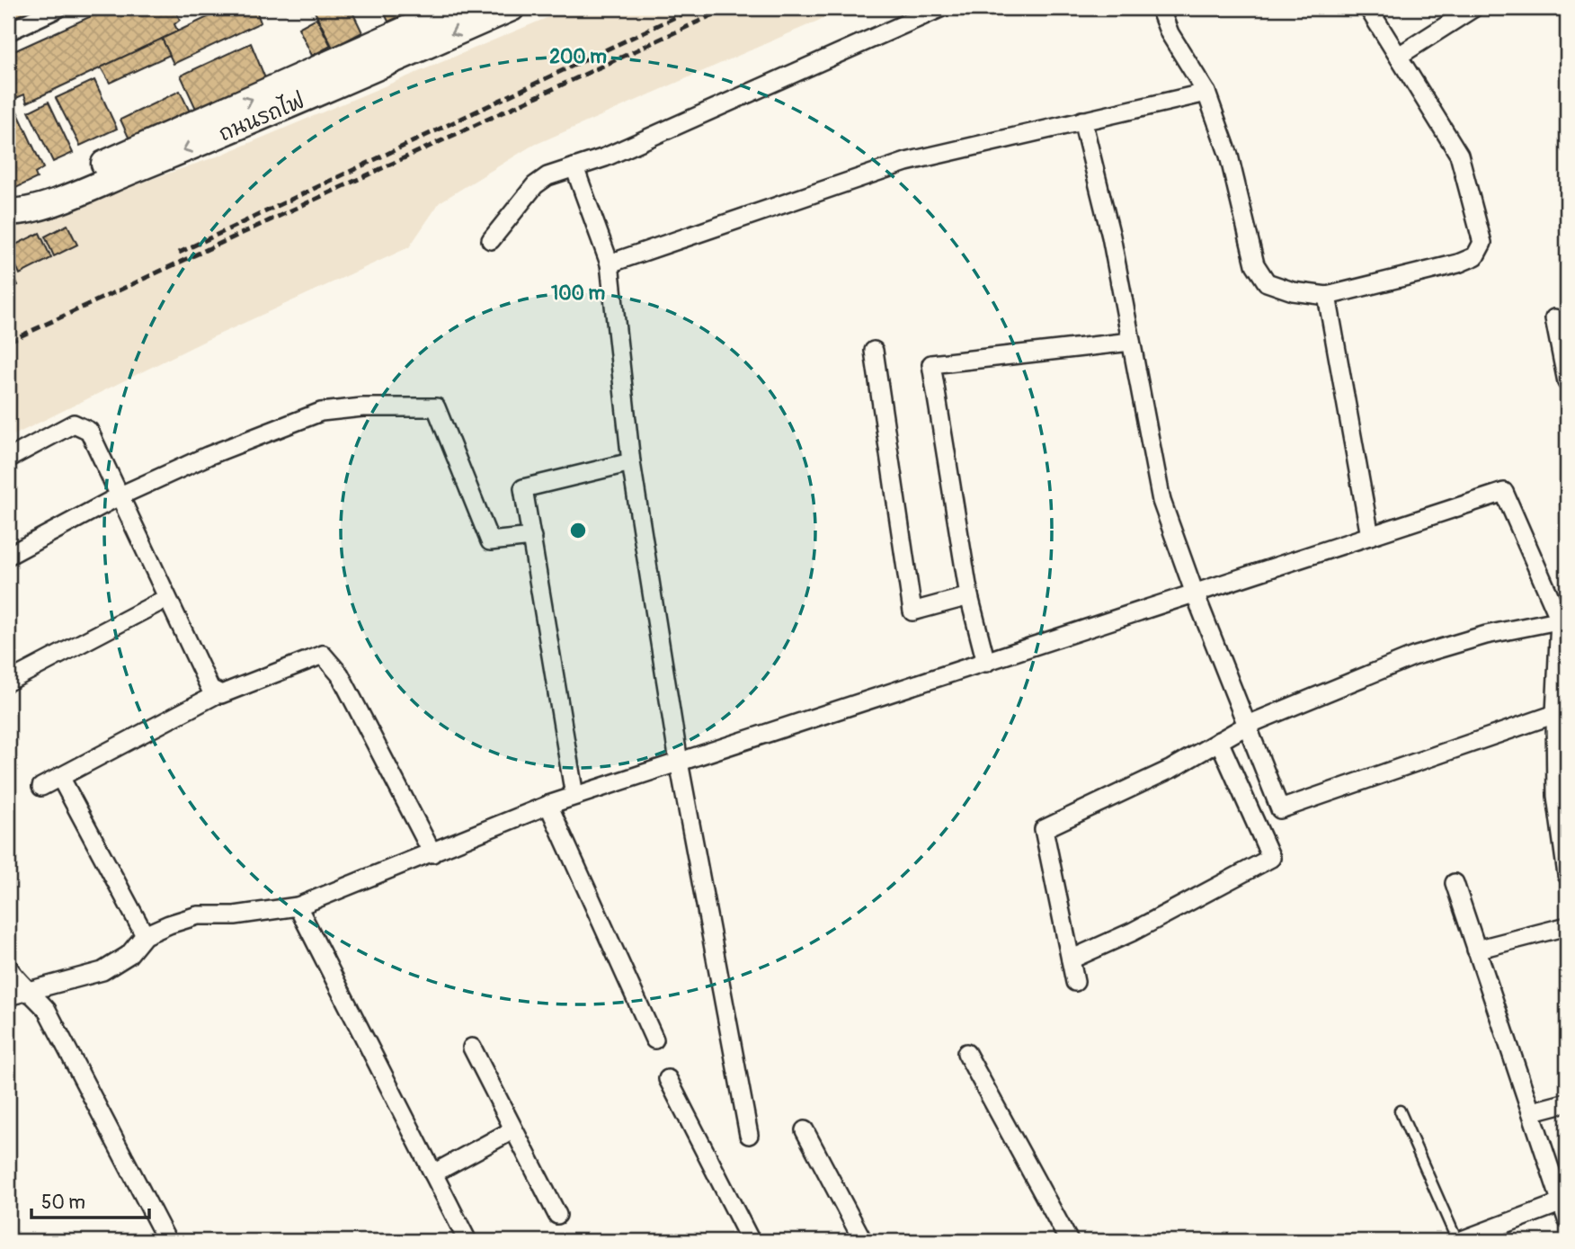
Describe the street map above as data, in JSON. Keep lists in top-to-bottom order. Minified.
{"streets":{"street":["ถนนรถไฟ"]},"scale_bar":"50 m","rings":["200 m","100 m"]}
